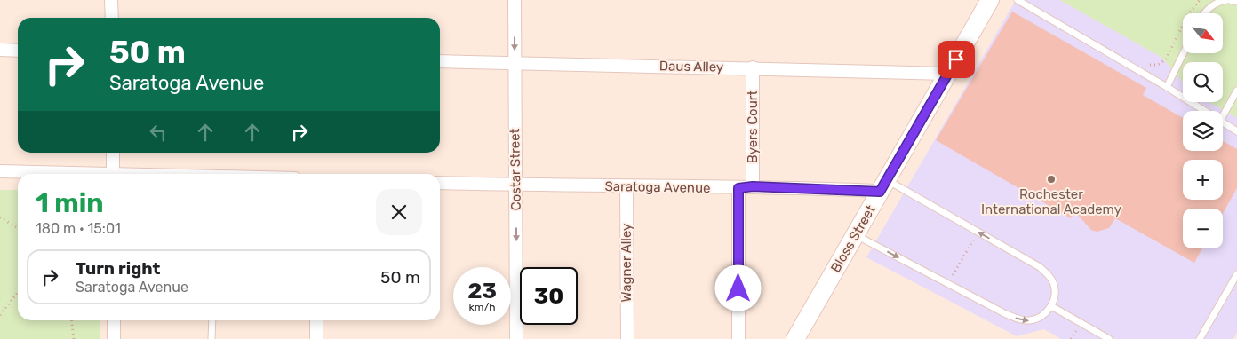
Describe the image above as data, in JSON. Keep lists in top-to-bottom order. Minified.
{"streets":{"street":["Daus Alley","Byers Court","Costar Street","Saratoga Avenue","Bloss Street","Wagner Alley"]},"crossings":[["Daus Alley","Byers Court"],["Daus Alley","Costar Street"],["Daus Alley","Bloss Street"],["Byers Court","Saratoga Avenue"],["Costar Street","Saratoga Avenue"],["Saratoga Avenue","Bloss Street"],["Saratoga Avenue","Wagner Alley"]],"one_way":["Costar Street"],"places":["Rochester International Academy"],"north":"bottom right","page":{"map_buttons":["+","−"],"turn":["50 m","Saratoga Avenue"],"heading":["1 min","180 m · 15:01"],"list":[{"name":"Turn right","note":"Saratoga Avenue","value":"50 m"}],"speed":"23 km/h","limit":"30"}}
